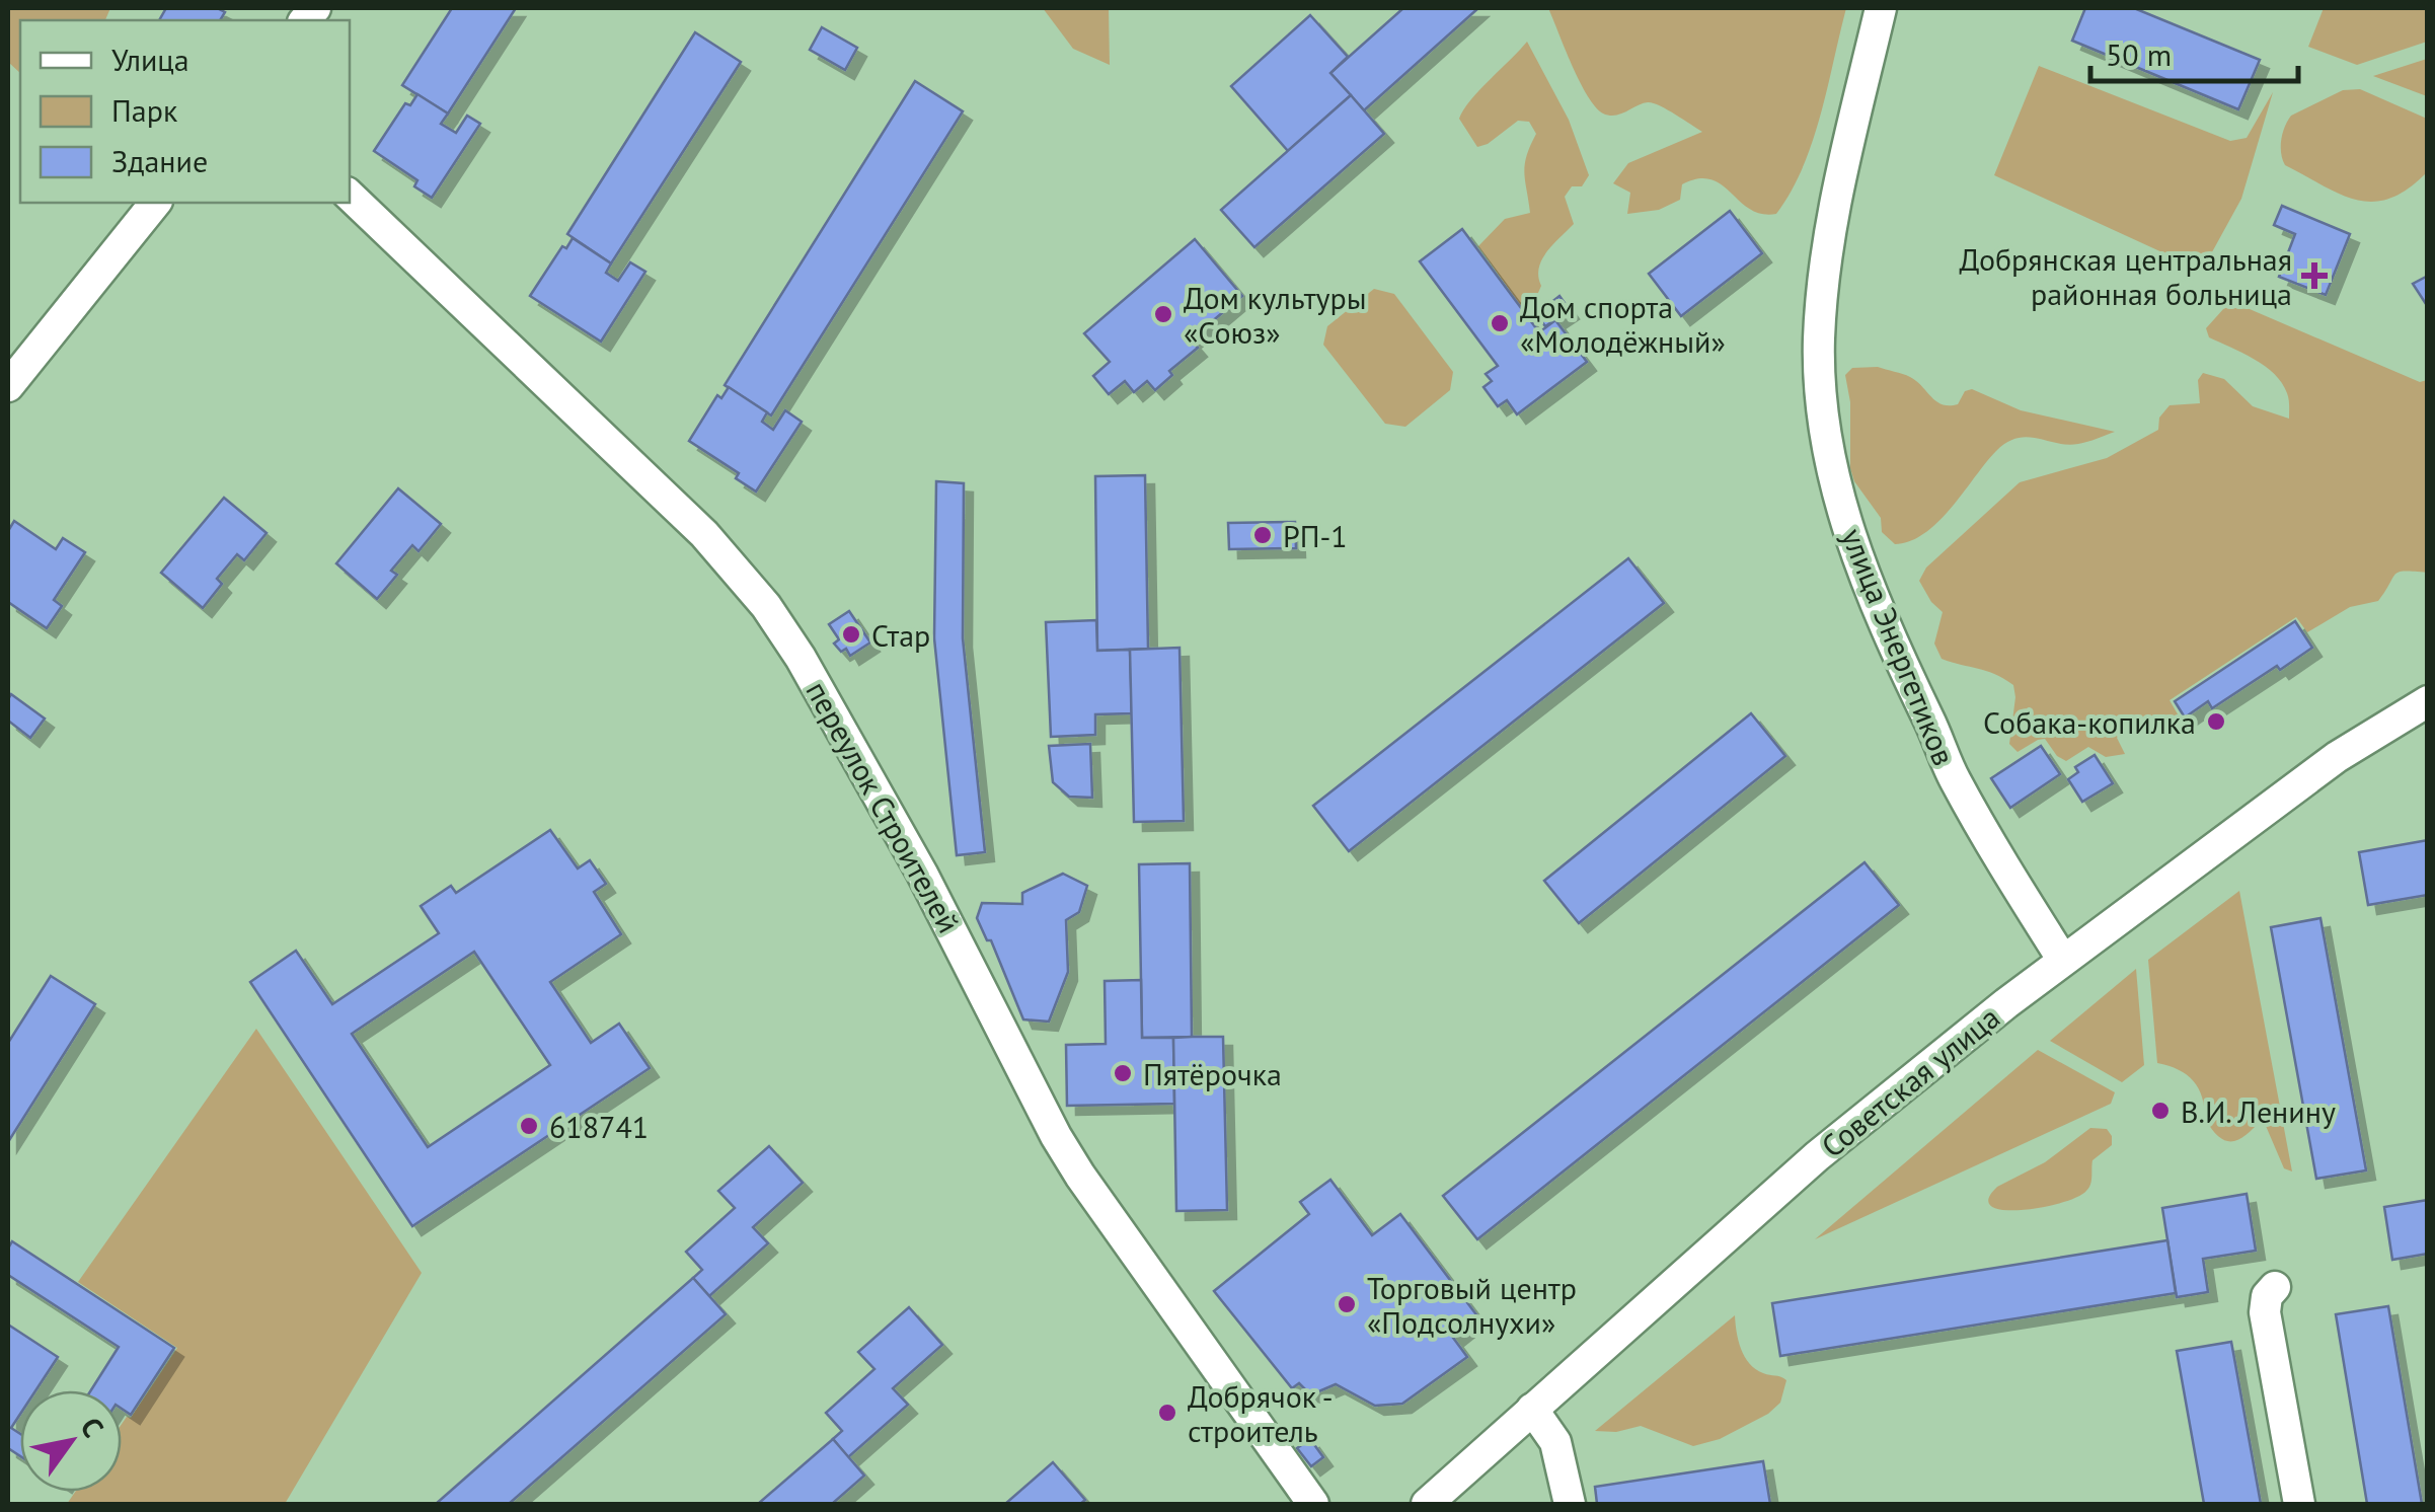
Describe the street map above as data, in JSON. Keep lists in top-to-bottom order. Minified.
{"streets":{"street":["улица Энергетиков","переулок Строителей","Советская улица"]},"crossings":[["улица Энергетиков","Советская улица"]],"places":{"health":["Добрянская центральная районная больница"],"other":["Дом культуры «Союз»","Дом спорта «Молодёжный»","РП-1","Стар","Собака-копилка","Пятёрочка","В.И. Ленину","618741","Торговый центр «Подсолнухи»","Добрячок - строитель"]},"legend":["Улица","Парк","Здание"],"scale_bar":"50 m","north":"top right"}
